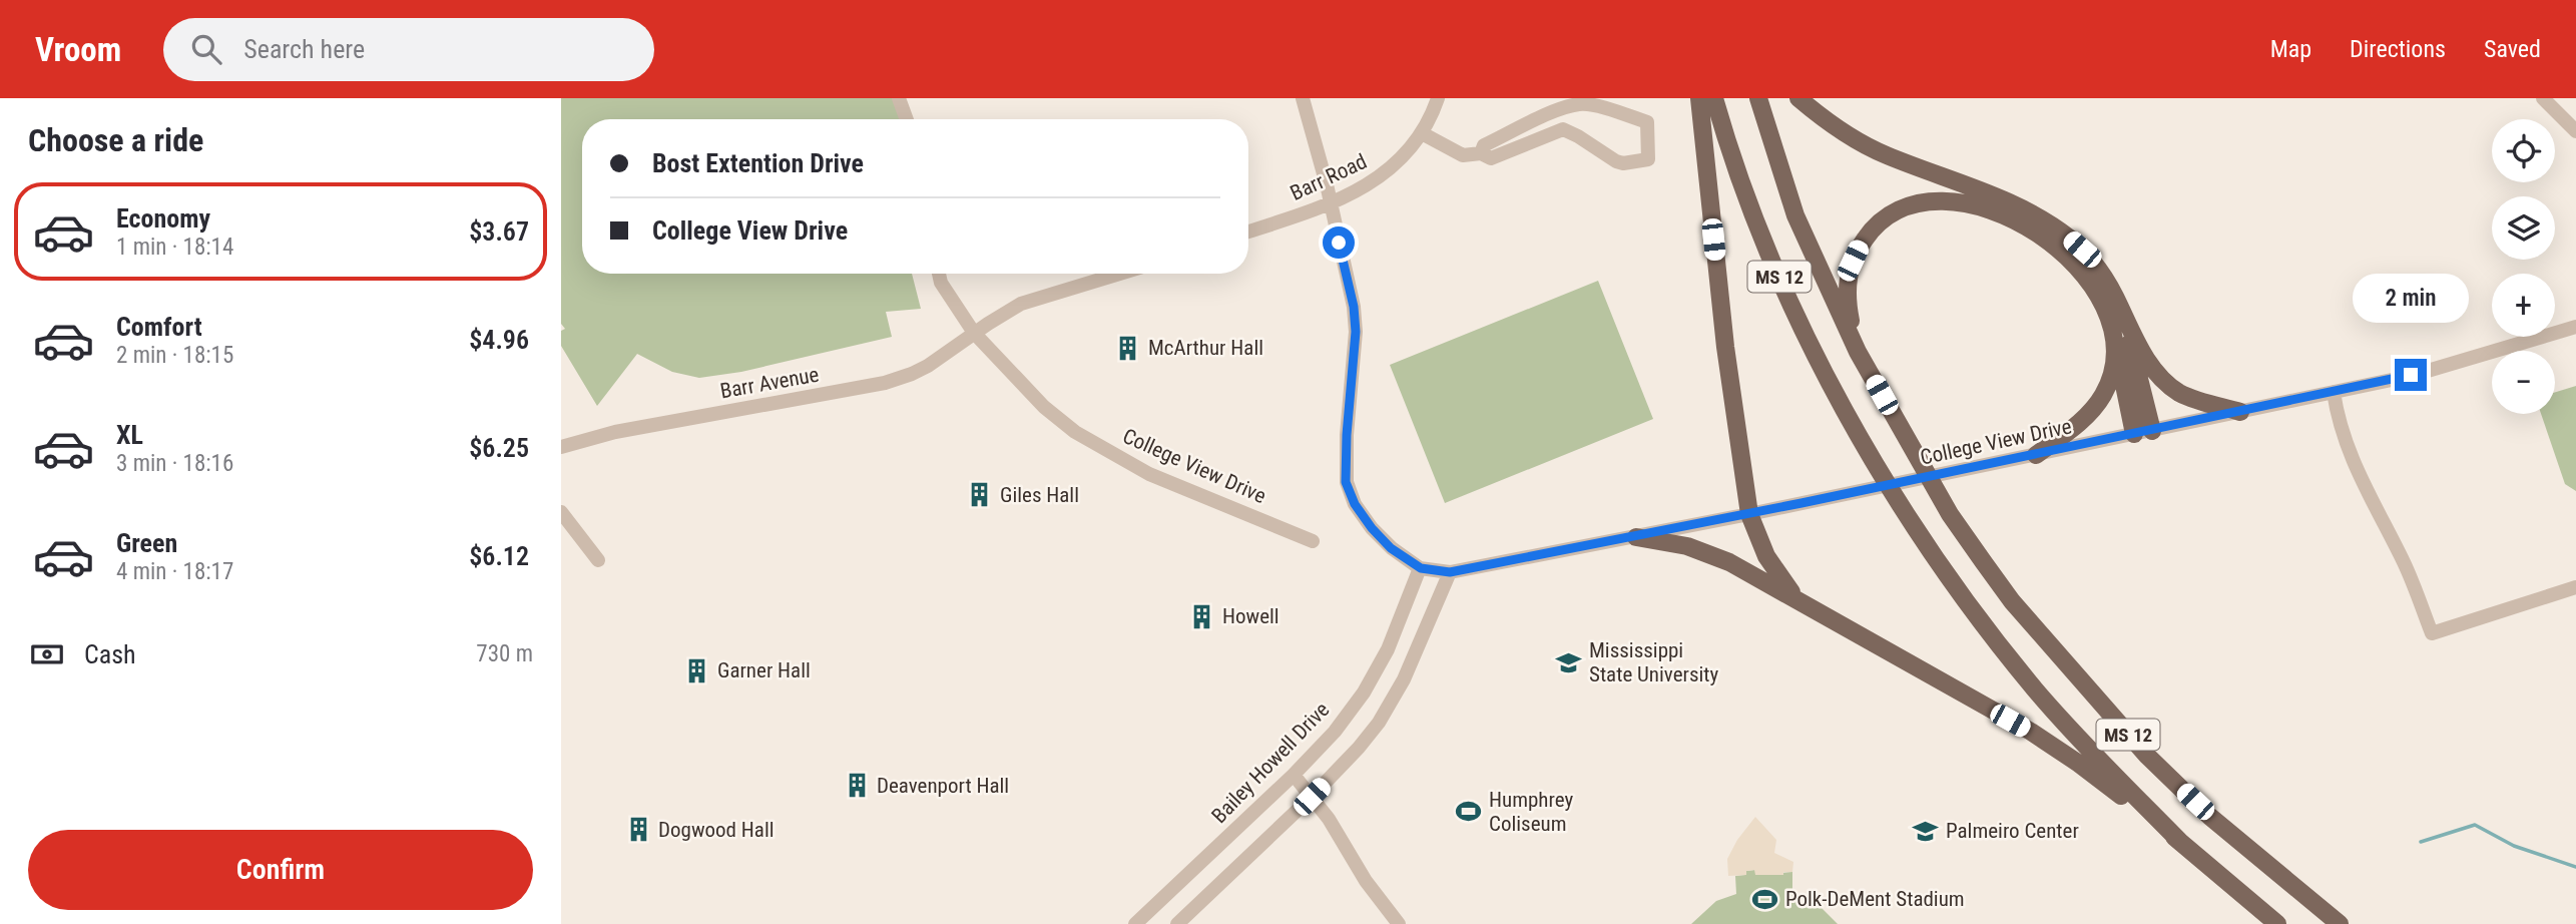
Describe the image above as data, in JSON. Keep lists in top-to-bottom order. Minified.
{"streets":{"main road":["MS 12"],"street":["Barr Road","Barr Avenue","College View Drive","Bailey Howell Drive"]},"crossings":[["Barr Avenue","College View Drive"],["College View Drive","Bailey Howell Drive"]],"places":{"building":["McArthur Hall","Giles Hall","Howell","Garner Hall","Deavenport Hall","Dogwood Hall"],"school or university":["Mississippi State University","Palmeiro Center"],"sports":["Humphrey Coliseum","Polk-DeMent Stadium"]},"page":{"header":"Vroom","search":"Search here","nav":["Map","Directions","Saved"],"heading":"Choose a ride","map_buttons":["+","−"],"banner":["Bost Extention Drive","College View Drive"],"list":[{"name":"Economy","note":"1 min · 18:14","value":"$3.67"},{"name":"Comfort","note":"2 min · 18:15","value":"$4.96"},{"name":"XL","note":"3 min · 18:16","value":"$6.25"},{"name":"Green","note":"4 min · 18:17","value":"$6.12"}],"bubble":"2 min","pay":["Cash","730 m"],"buttons":"Confirm"}}
